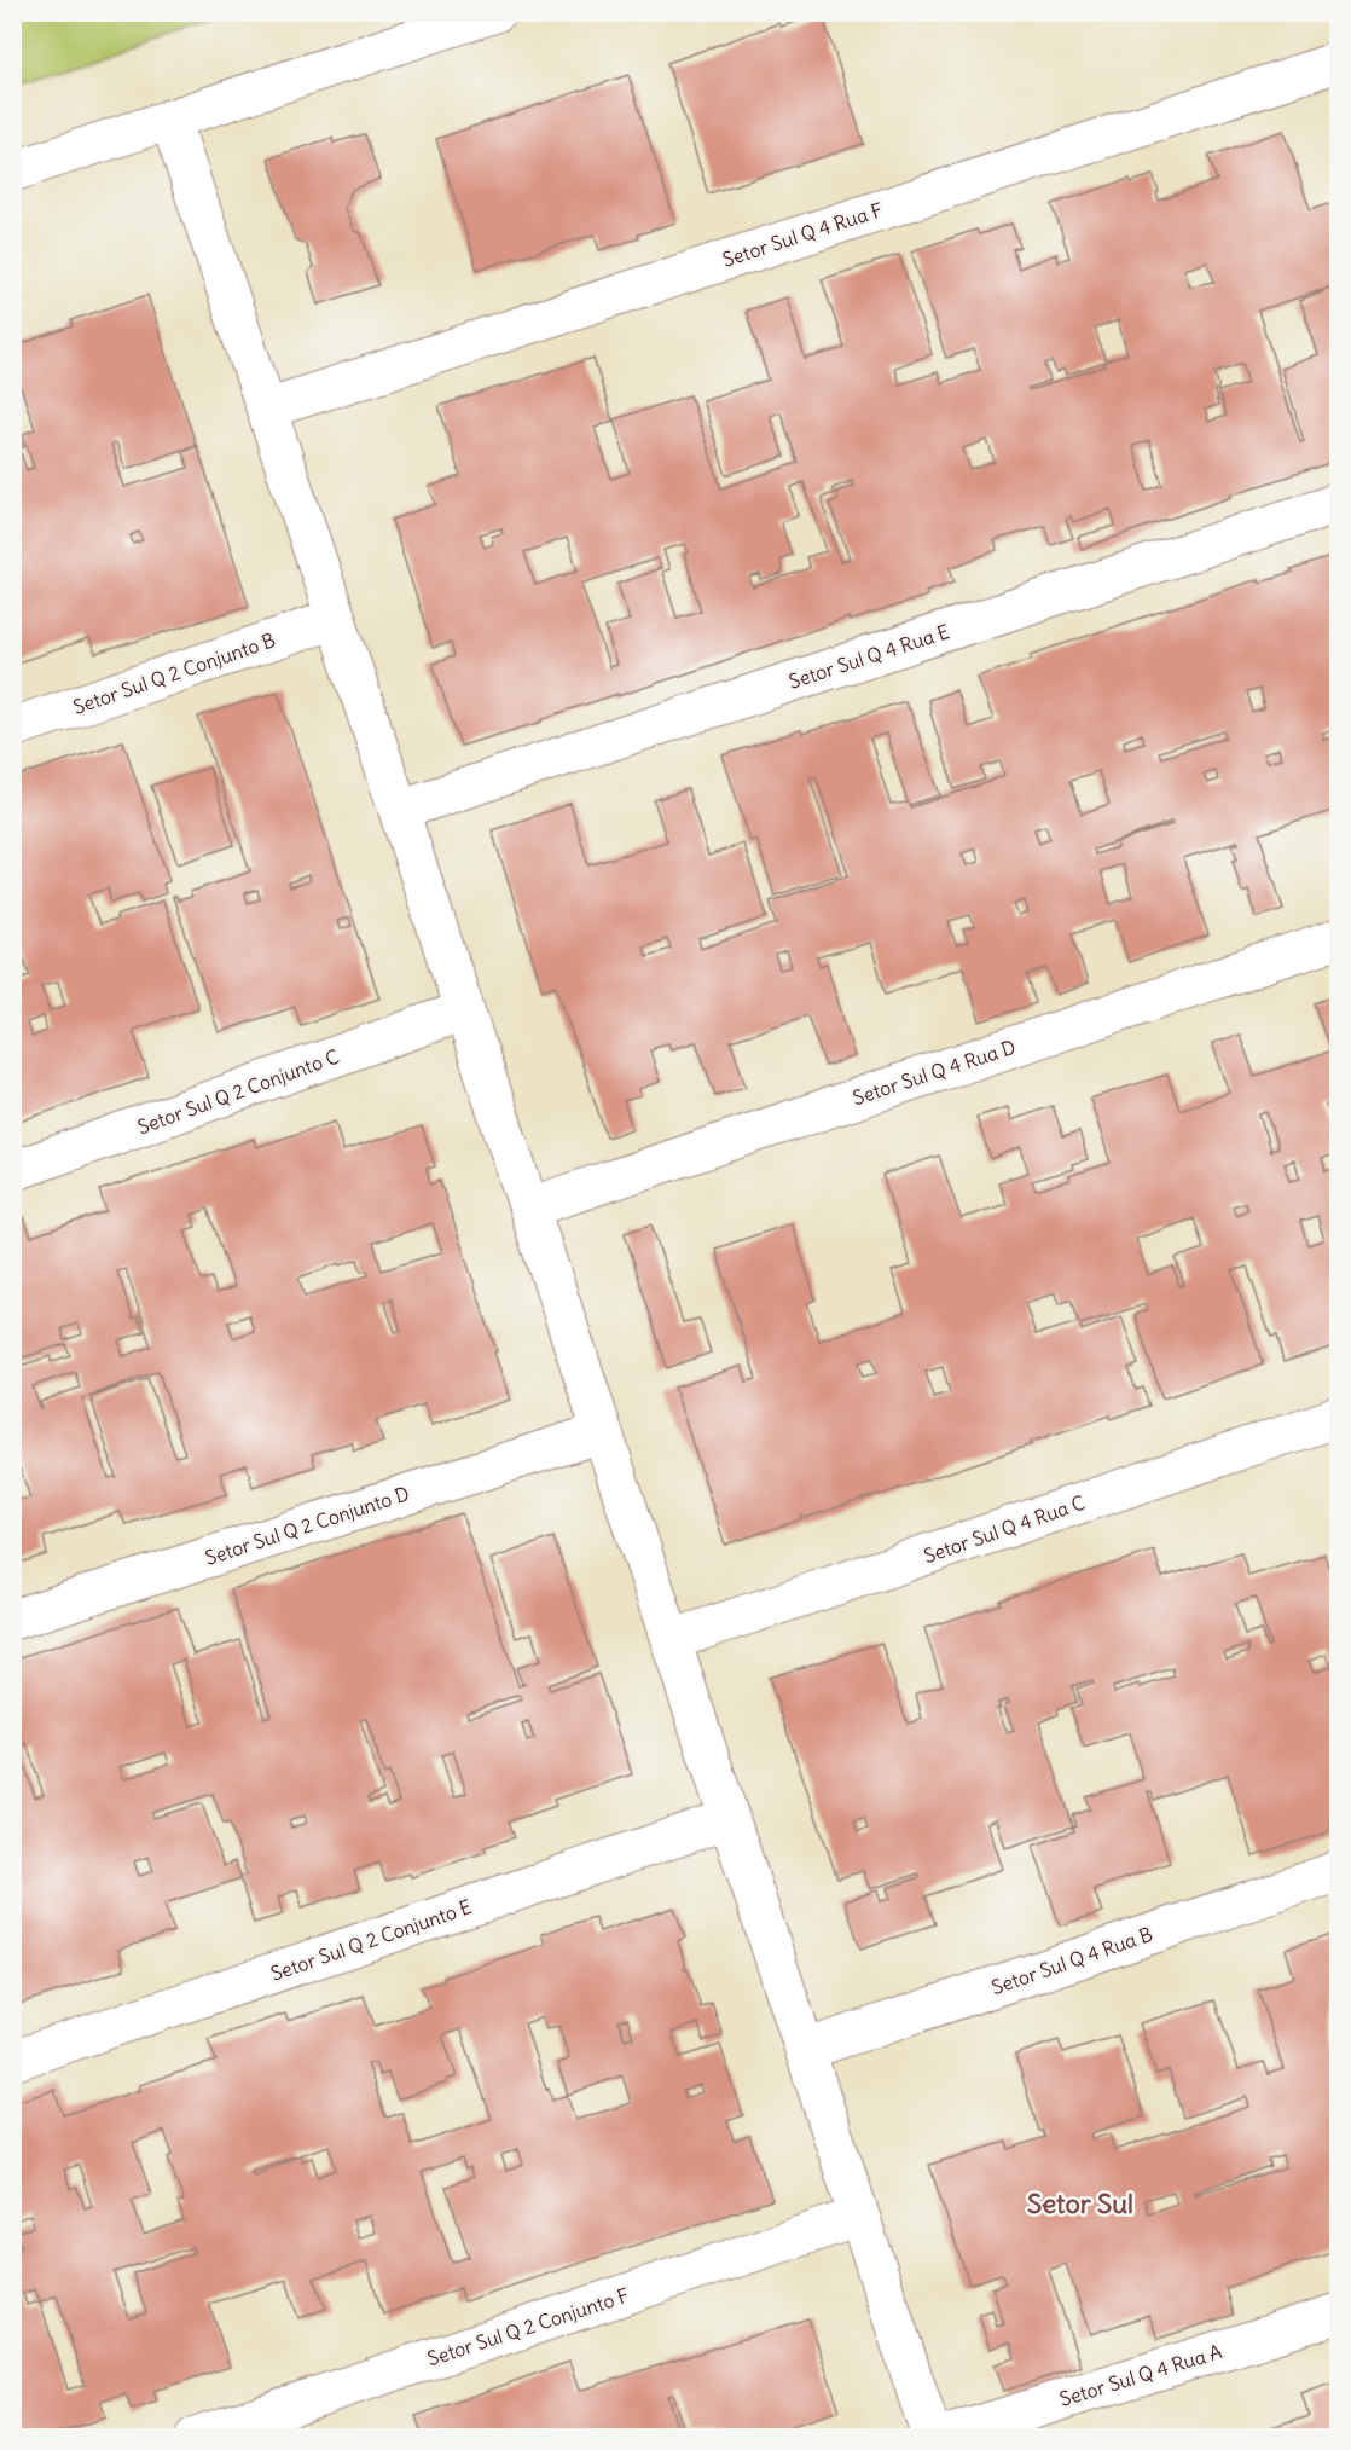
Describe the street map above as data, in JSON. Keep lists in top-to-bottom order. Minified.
{"streets":{"street":["Setor Sul Q 4 Rua F","Setor Sul Q 4 Rua E","Setor Sul Q 2 Conjunto B","Setor Sul Q 4 Rua D","Setor Sul Q 2 Conjunto C","Setor Sul Q 2 Conjunto D","Setor Sul Q 4 Rua C","Setor Sul Q 2 Conjunto E","Setor Sul Q 4 Rua B","Setor Sul Q 2 Conjunto F","Setor Sul Q 4 Rua A"]},"districts":["Setor Sul"]}
